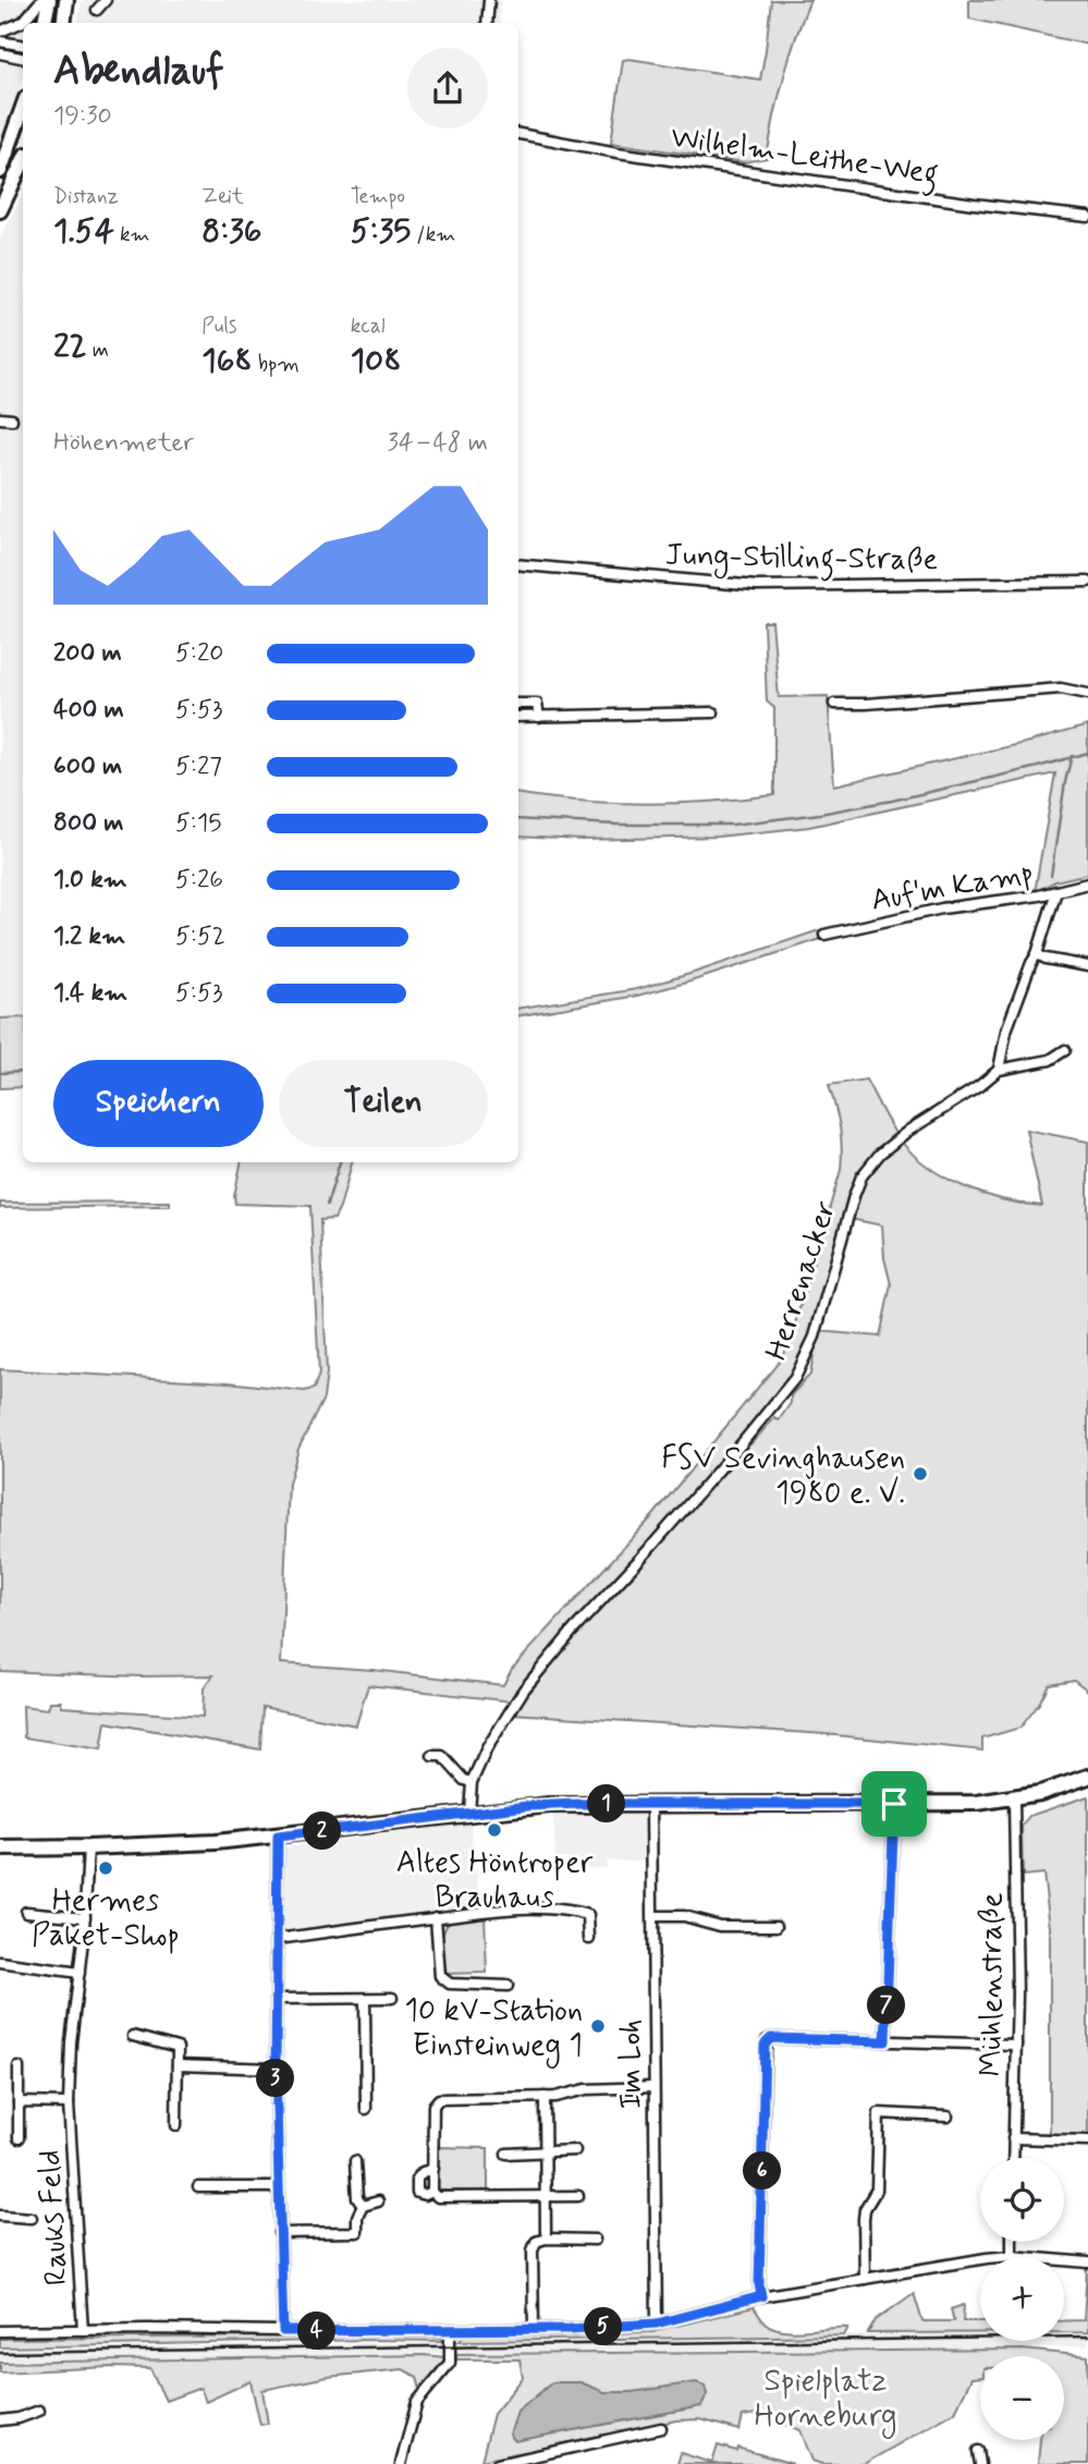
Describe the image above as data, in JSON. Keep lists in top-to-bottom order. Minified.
{"streets":{"street":["Wilhelm-Leithe-Weg","Jung-Stilling-Straße","Auf'm Kamp","Herrenacker","Mühlenstraße","Im Loh","Rauks Feld"]},"parks":["Spielplatz Horneburg"],"places":["FSV Sevinghausen 1980 e. V.","Altes Höntroper Brauhaus","Hermes Paket-Shop","10 kV-Station Einsteinweg 1"],"page":{"heading":["Abendlauf","19:30"],"stats":[["Distanz","1.54 km"],["Zeit","8:36"],["Tempo","5:35 /km"],["22 m"],["Puls","168 bpm"],["kcal","108"]],"chart":["Höhenmeter","34–48 m"],"list":[{"name":"200 m","note":"5:20"},{"name":"400 m","note":"5:53"},{"name":"600 m","note":"5:27"},{"name":"800 m","note":"5:15"},{"name":"1.0 km","note":"5:26"},{"name":"1.2 km","note":"5:52"},{"name":"1.4 km","note":"5:53"}],"buttons":["Speichern","Teilen"],"pins":["1","2","7","3","6","5","4"],"map_buttons":["+","−"]}}
